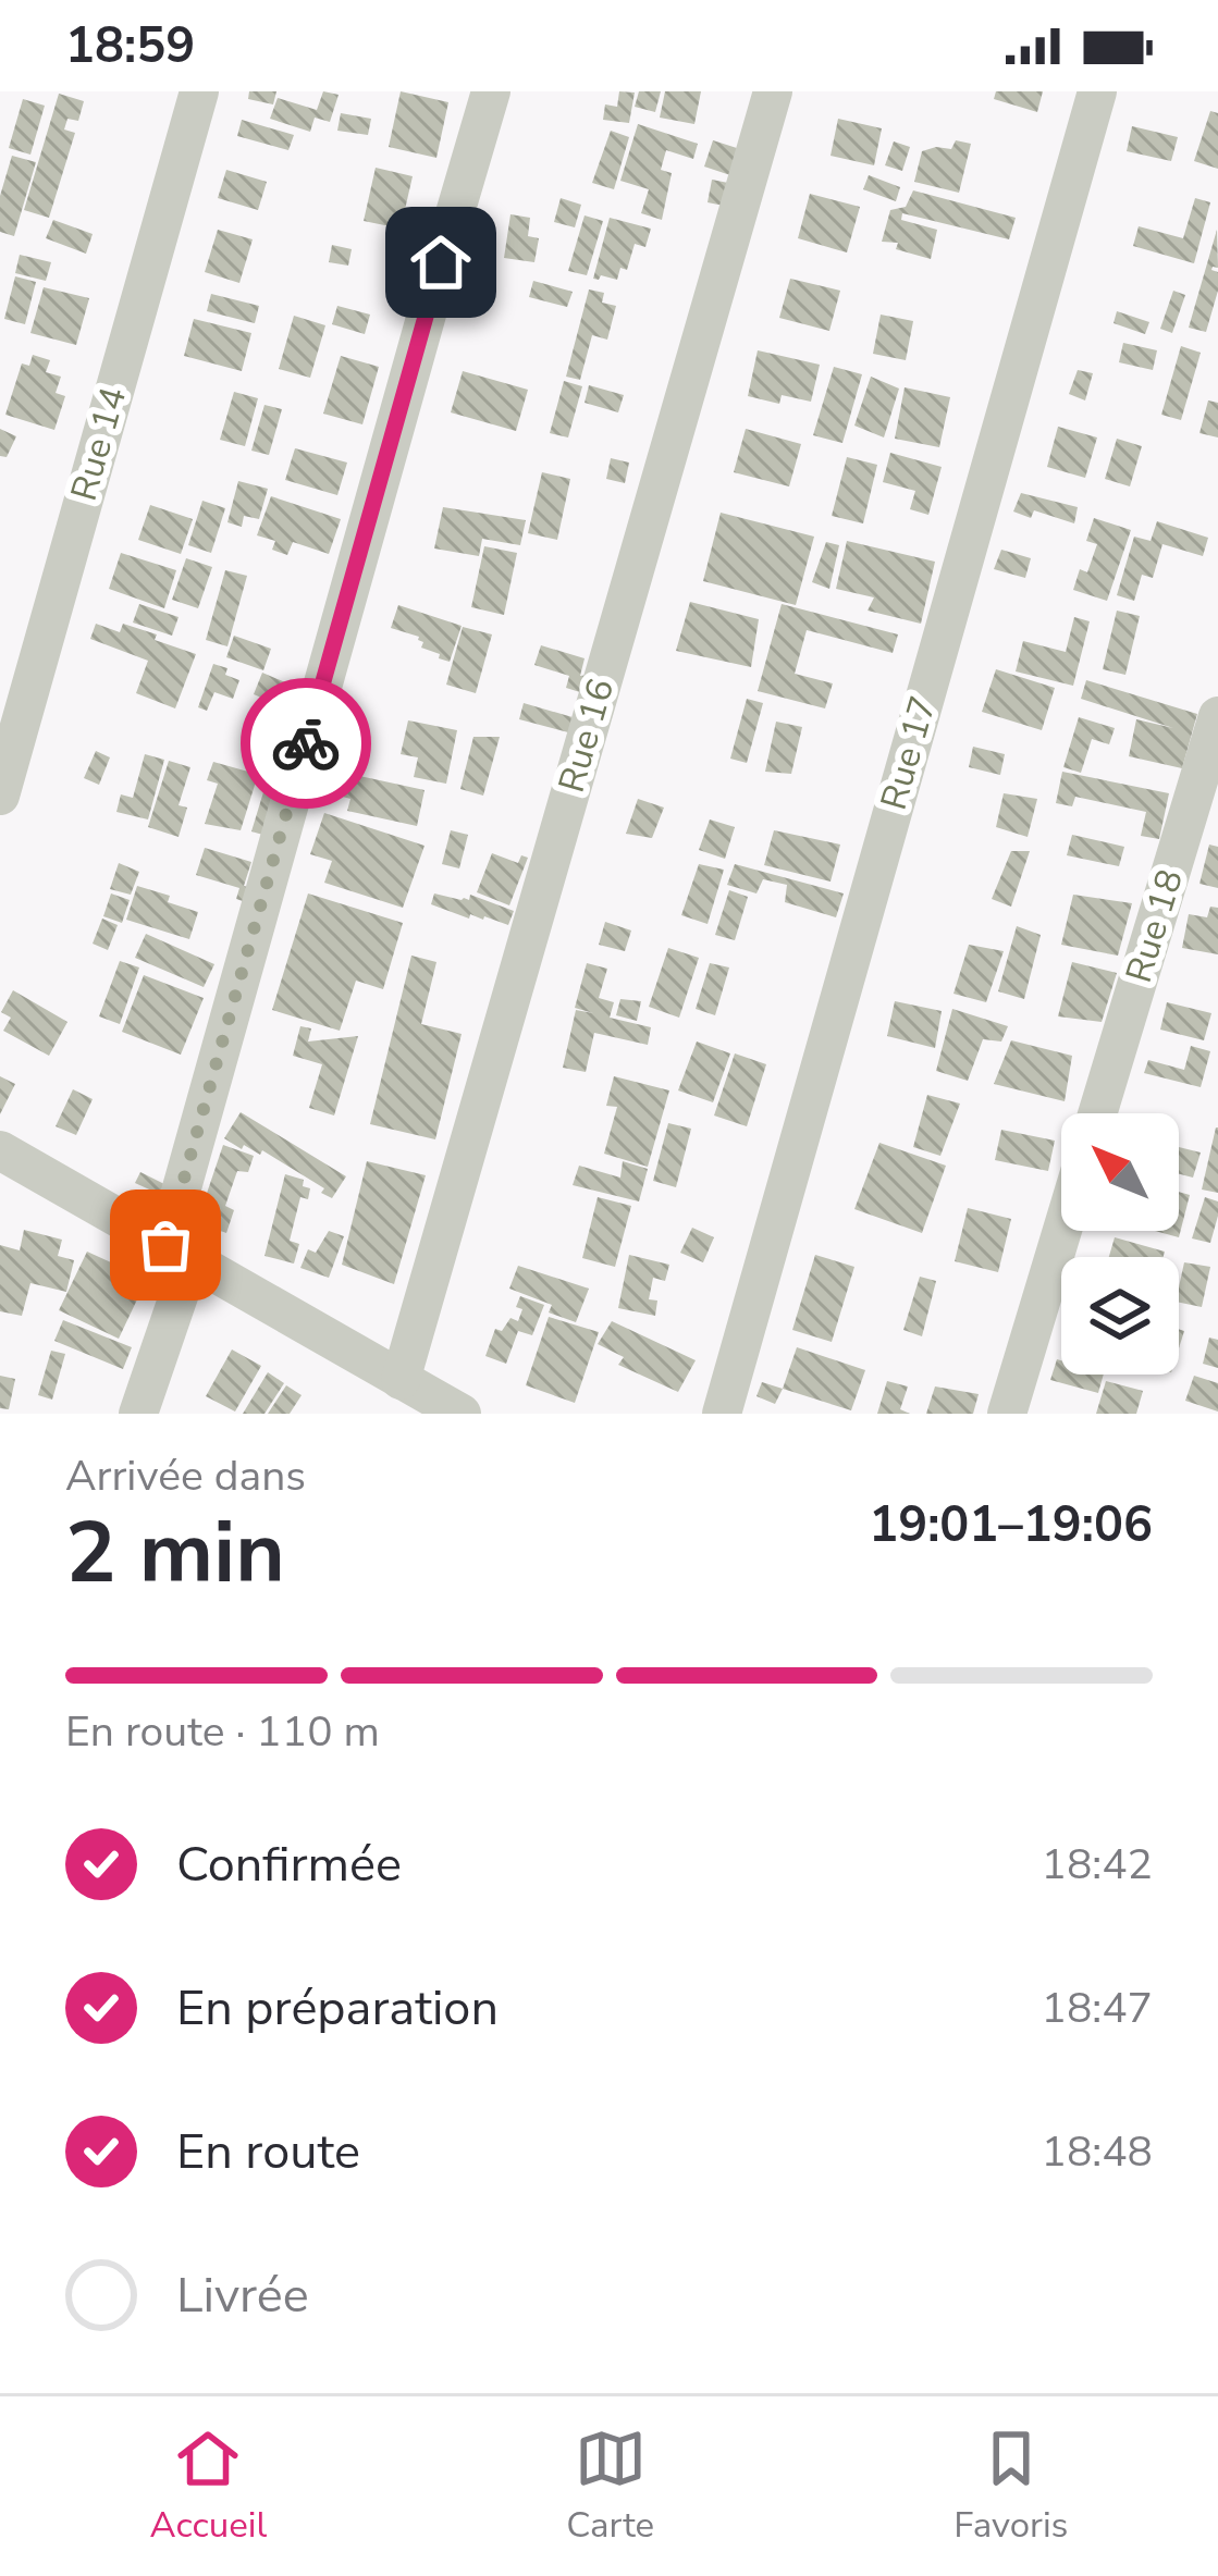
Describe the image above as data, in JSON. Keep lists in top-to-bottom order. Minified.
{"streets":{"street":["Rue 14","Rue 16","Rue 17","Rue 18"]},"north":"top left","page":{"status":"18:59","heading":["2 min","Arrivée dans","19:01–19:06"],"bar":"En route · 110 m","list":[["Confirmée","18:42"],["En préparation","18:47"],["En route","18:48"],"Livrée"],"tabs":["Accueil","Carte","Favoris"]}}
